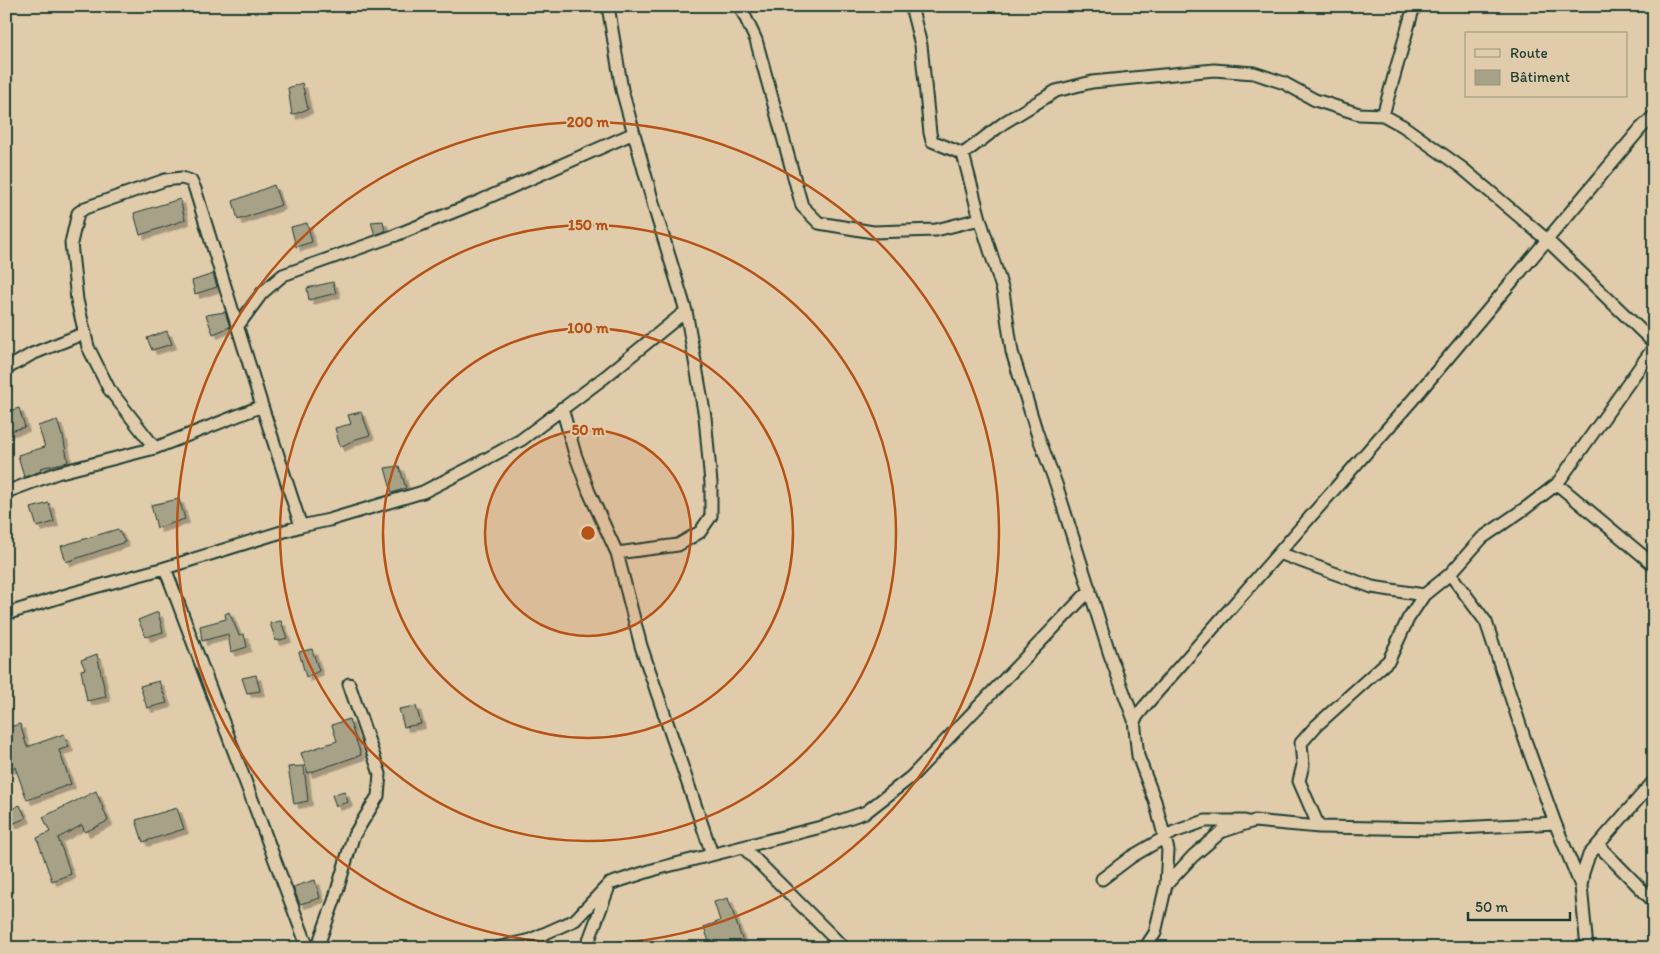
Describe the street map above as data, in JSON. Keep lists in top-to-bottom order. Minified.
{"legend":["Route","Bâtiment"],"scale_bar":"50 m","rings":["200 m","150 m","100 m","50 m"]}
